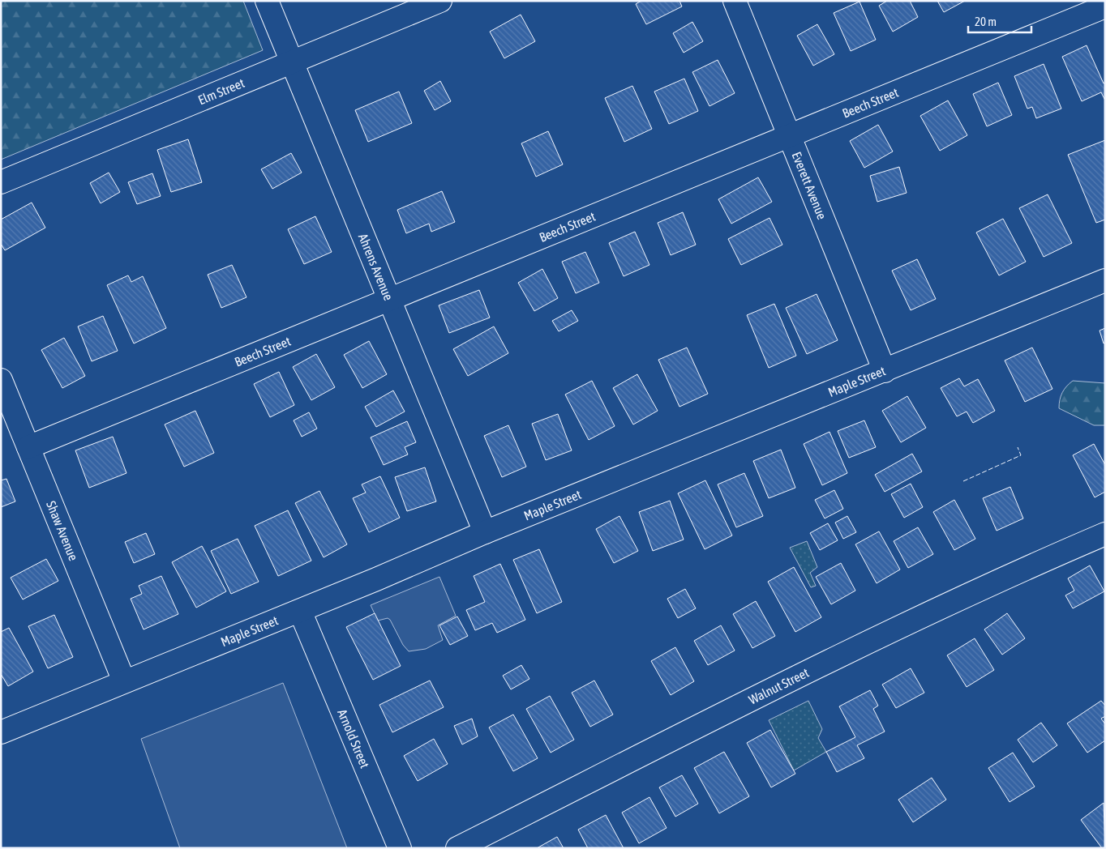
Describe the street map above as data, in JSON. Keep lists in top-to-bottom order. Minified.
{"streets":{"street":["Elm Street","Beech Street","Everett Avenue","Ahrens Avenue","Maple Street","Shaw Avenue","Walnut Street","Arnold Street"]},"crossings":[["Elm Street","Ahrens Avenue"],["Beech Street","Everett Avenue"],["Beech Street","Ahrens Avenue"],["Beech Street","Shaw Avenue"],["Everett Avenue","Maple Street"],["Ahrens Avenue","Maple Street"],["Maple Street","Shaw Avenue"],["Maple Street","Arnold Street"]],"scale_bar":"20 m"}
